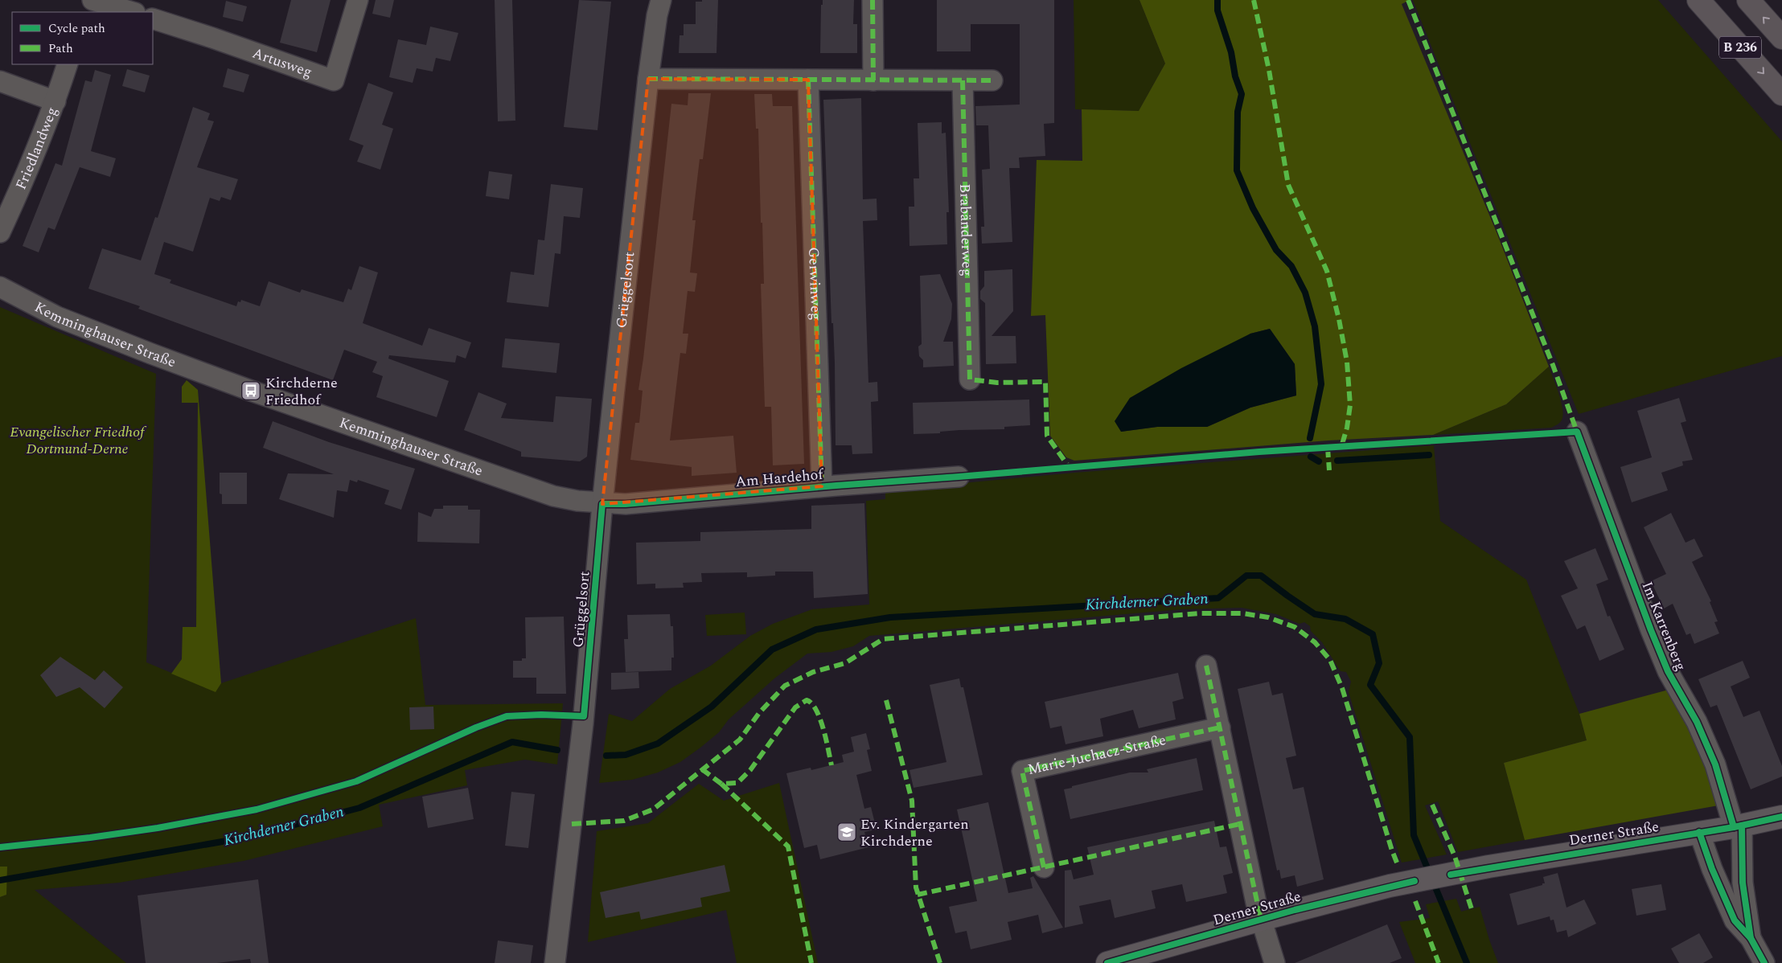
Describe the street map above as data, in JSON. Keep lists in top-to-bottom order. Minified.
{"streets":{"highway":["B 236"],"main road":["Derner Straße"],"street":["Artusweg","Friedlandweg","Brabänderweg","Gerwinweg","Grüggelsort","Kemminghauser Straße","Am Hardehof","Im Karrenberg","Marie-Juchacz-Straße"]},"crossings":[["Gerwinweg","Am Hardehof"],["Grüggelsort","Kemminghauser Straße"],["Grüggelsort","Am Hardehof"],["Kemminghauser Straße","Am Hardehof"],["Im Karrenberg","Derner Straße"]],"water":["Kirchderner Graben"],"parks":["Evangelischer Friedhof Dortmund-Derne"],"places":{"bus stop":["Kirchderne Friedhof"],"school or university":["Ev. Kindergarten Kirchderne"]},"legend":["Cycle path","Path"]}
